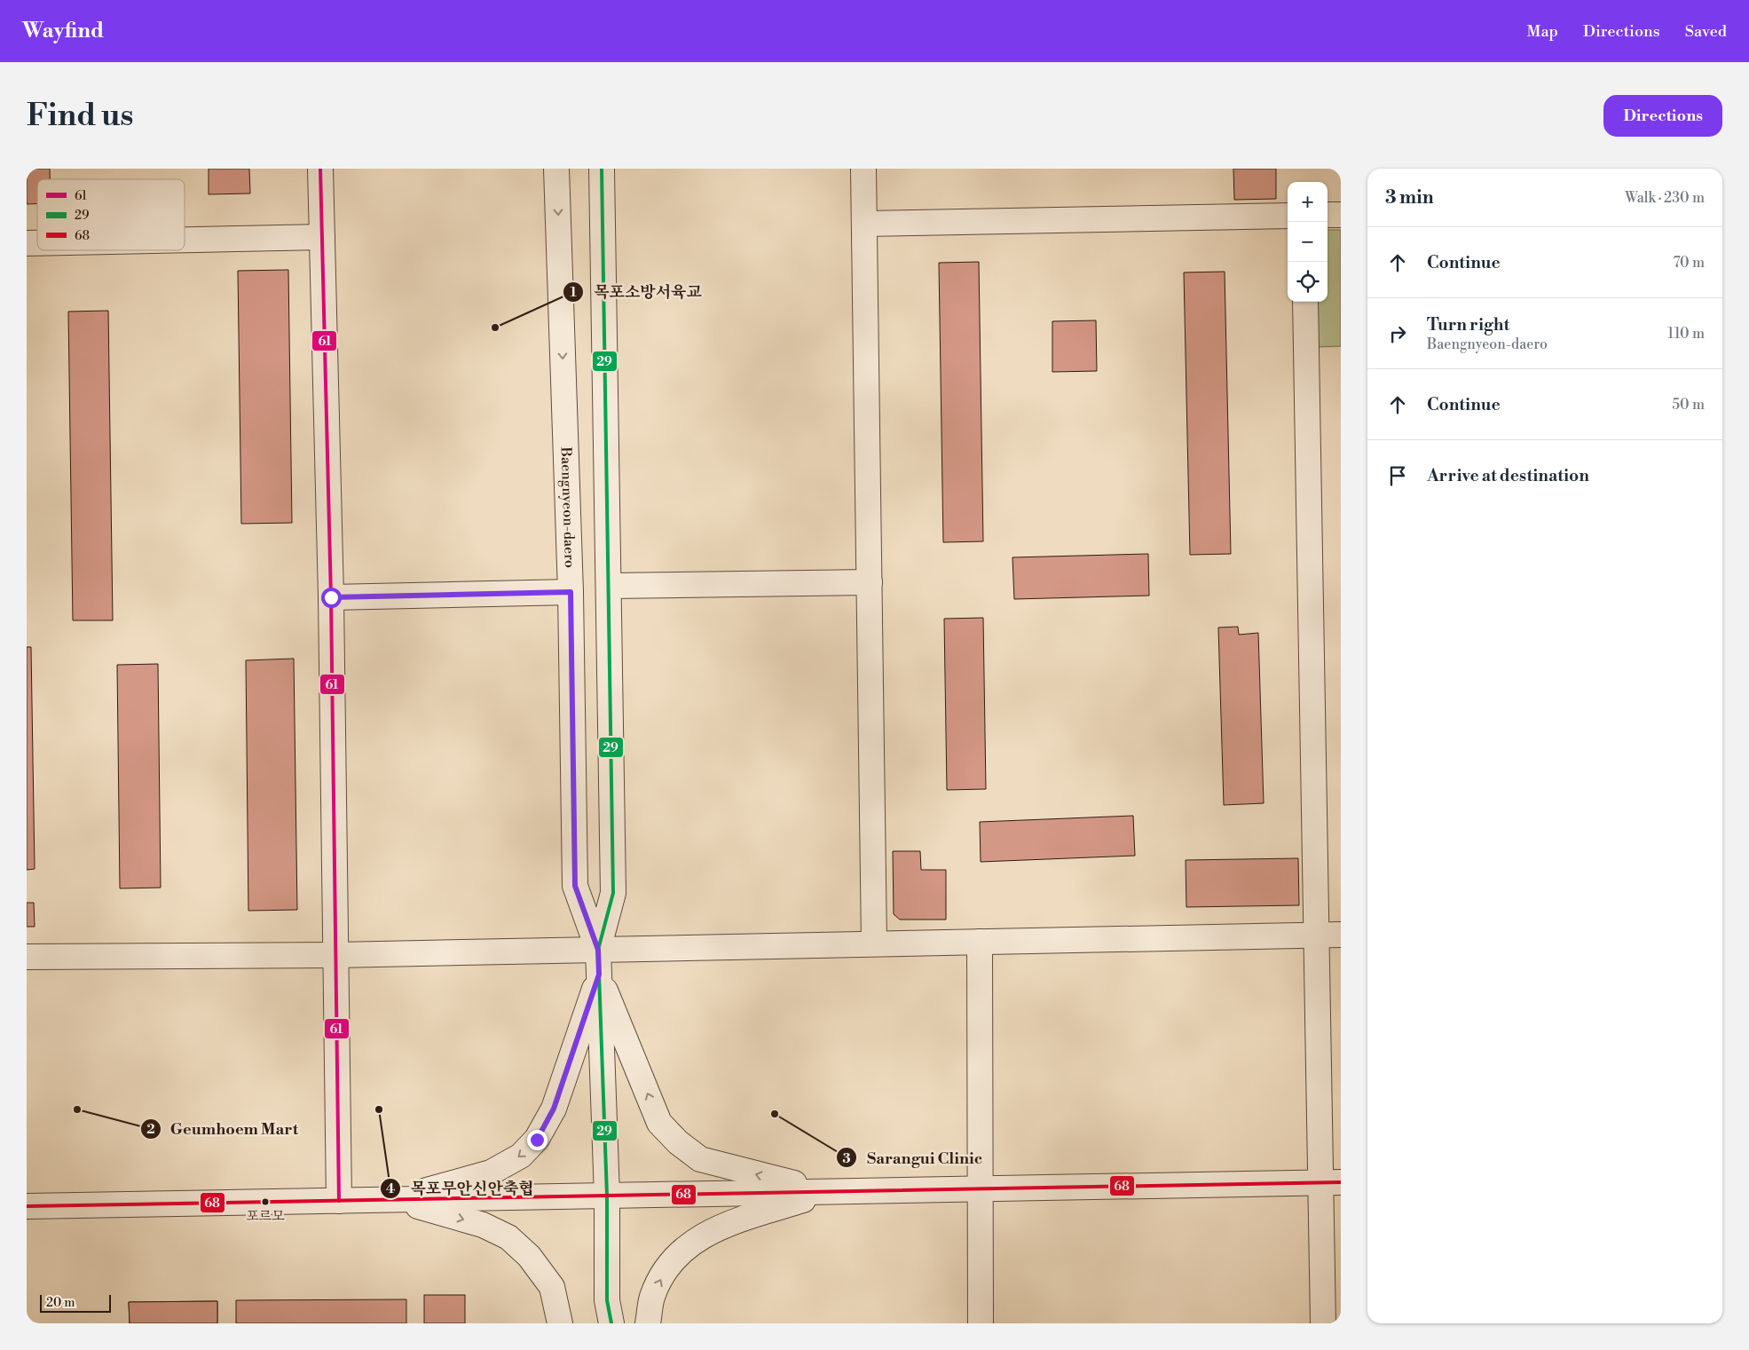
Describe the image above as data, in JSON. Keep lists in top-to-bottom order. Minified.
{"streets":{"street":["Baengnyeon-daero"]},"places":["목포소방서육교","Geumhoem Mart","목포무안신안축협","Sarangui Clinic","포르모"],"lines":["transit line 61","transit line 29","transit line 68"],"legend":["61","29","68"],"scale_bar":"20 m","page":{"header":"Wayfind","nav":["Map","Directions","Saved"],"buttons":"Directions","title":"Find us","heading":["3 min","Walk · 230 m"],"map_buttons":["+","−"],"list":[["Continue","70 m"],["Turn right","Baengnyeon-daero","110 m"],["Continue","50 m"],"Arrive at destination"],"scale":"20 m"}}
